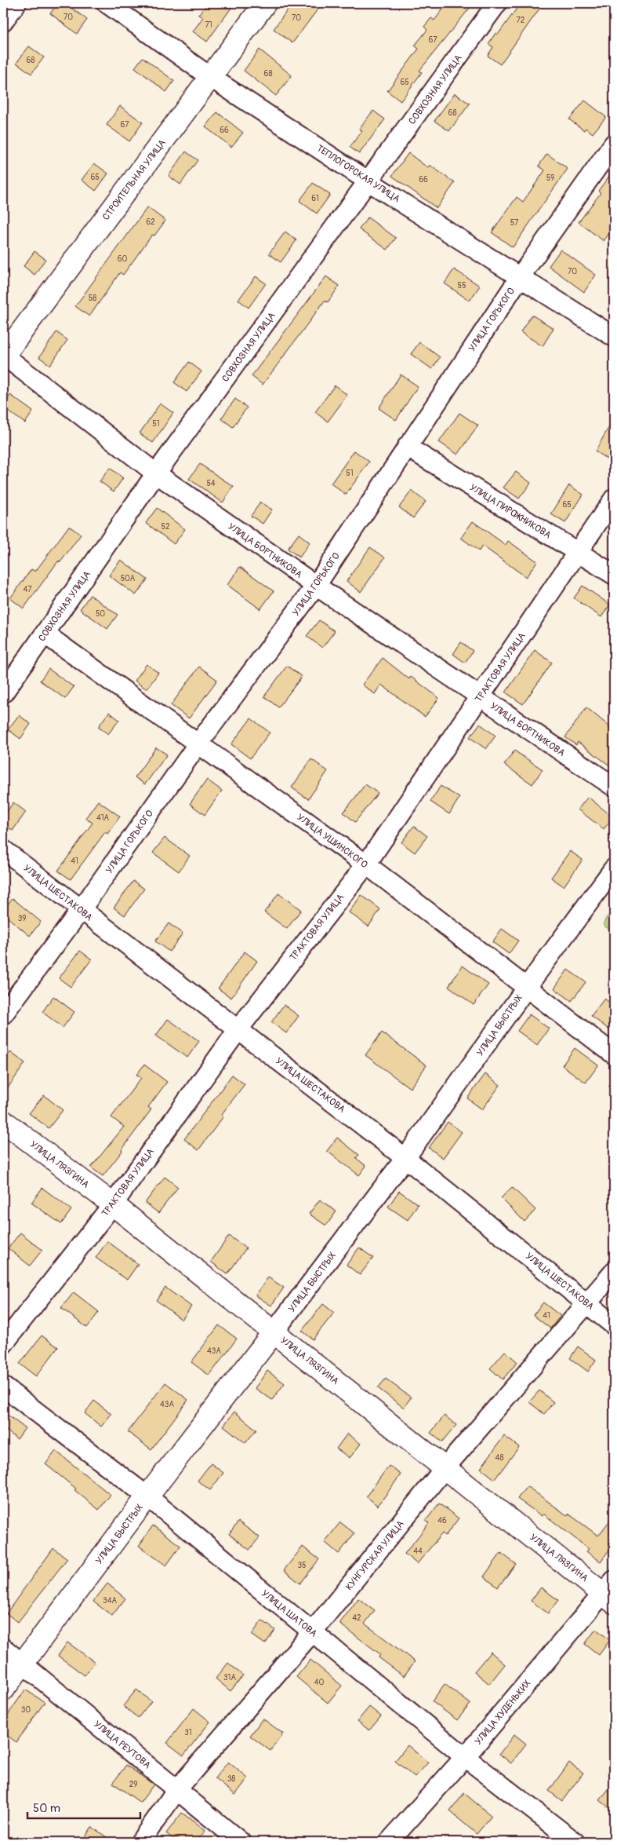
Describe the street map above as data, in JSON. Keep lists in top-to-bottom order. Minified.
{"streets":{"street":["СОВХОЗНАЯ УЛИЦА","ТЕПЛОГОРСКАЯ УЛИЦА","СТРОИТЕЛЬНАЯ УЛИЦА","УЛИЦА ГОРЬКОГО","УЛИЦА ПИРОЖНИКОВА","УЛИЦА БОРТНИКОВА","ТРАКТОВАЯ УЛИЦА","УЛИЦА УШИНСКОГО","УЛИЦА ШЕСТАКОВА","УЛИЦА БЫСТРЫХ","УЛИЦА ЛЯЗГИНА","КУНГУРСКАЯ УЛИЦА","УЛИЦА ШАТОВА","УЛИЦА ХУДЕНЬКИХ","УЛИЦА РЕУТОВА"]},"crossings":[["СОВХОЗНАЯ УЛИЦА","ТЕПЛОГОРСКАЯ УЛИЦА"],["СОВХОЗНАЯ УЛИЦА","УЛИЦА БОРТНИКОВА"],["СОВХОЗНАЯ УЛИЦА","УЛИЦА УШИНСКОГО"],["ТЕПЛОГОРСКАЯ УЛИЦА","СТРОИТЕЛЬНАЯ УЛИЦА"],["ТЕПЛОГОРСКАЯ УЛИЦА","УЛИЦА ГОРЬКОГО"],["СТРОИТЕЛЬНАЯ УЛИЦА","УЛИЦА БОРТНИКОВА"],["УЛИЦА ГОРЬКОГО","УЛИЦА ПИРОЖНИКОВА"],["УЛИЦА ГОРЬКОГО","УЛИЦА БОРТНИКОВА"],["УЛИЦА ГОРЬКОГО","УЛИЦА УШИНСКОГО"],["УЛИЦА ГОРЬКОГО","УЛИЦА ШЕСТАКОВА"],["УЛИЦА ПИРОЖНИКОВА","ТРАКТОВАЯ УЛИЦА"],["УЛИЦА БОРТНИКОВА","ТРАКТОВАЯ УЛИЦА"],["ТРАКТОВАЯ УЛИЦА","УЛИЦА УШИНСКОГО"],["ТРАКТОВАЯ УЛИЦА","УЛИЦА ШЕСТАКОВА"],["ТРАКТОВАЯ УЛИЦА","УЛИЦА ЛЯЗГИНА"],["УЛИЦА УШИНСКОГО","УЛИЦА БЫСТРЫХ"],["УЛИЦА ШЕСТАКОВА","УЛИЦА БЫСТРЫХ"],["УЛИЦА ШЕСТАКОВА","КУНГУРСКАЯ УЛИЦА"],["УЛИЦА БЫСТРЫХ","УЛИЦА ЛЯЗГИНА"],["УЛИЦА БЫСТРЫХ","УЛИЦА ШАТОВА"],["УЛИЦА БЫСТРЫХ","УЛИЦА РЕУТОВА"],["УЛИЦА ЛЯЗГИНА","КУНГУРСКАЯ УЛИЦА"],["УЛИЦА ЛЯЗГИНА","УЛИЦА ХУДЕНЬКИХ"],["КУНГУРСКАЯ УЛИЦА","УЛИЦА ШАТОВА"],["КУНГУРСКАЯ УЛИЦА","УЛИЦА РЕУТОВА"],["УЛИЦА ШАТОВА","УЛИЦА ХУДЕНЬКИХ"]],"house_numbers":["70","70","72","71","67","68","68","65","68","67","66","65","59","66","61","62","57","60","70","55","58","51","51","54","65","52","50А","47","50","41А","41","39","41","43А","43А","48","46","44","35","34А","42","31А","40","30","31","38","29"],"scale_bar":"50 m"}
